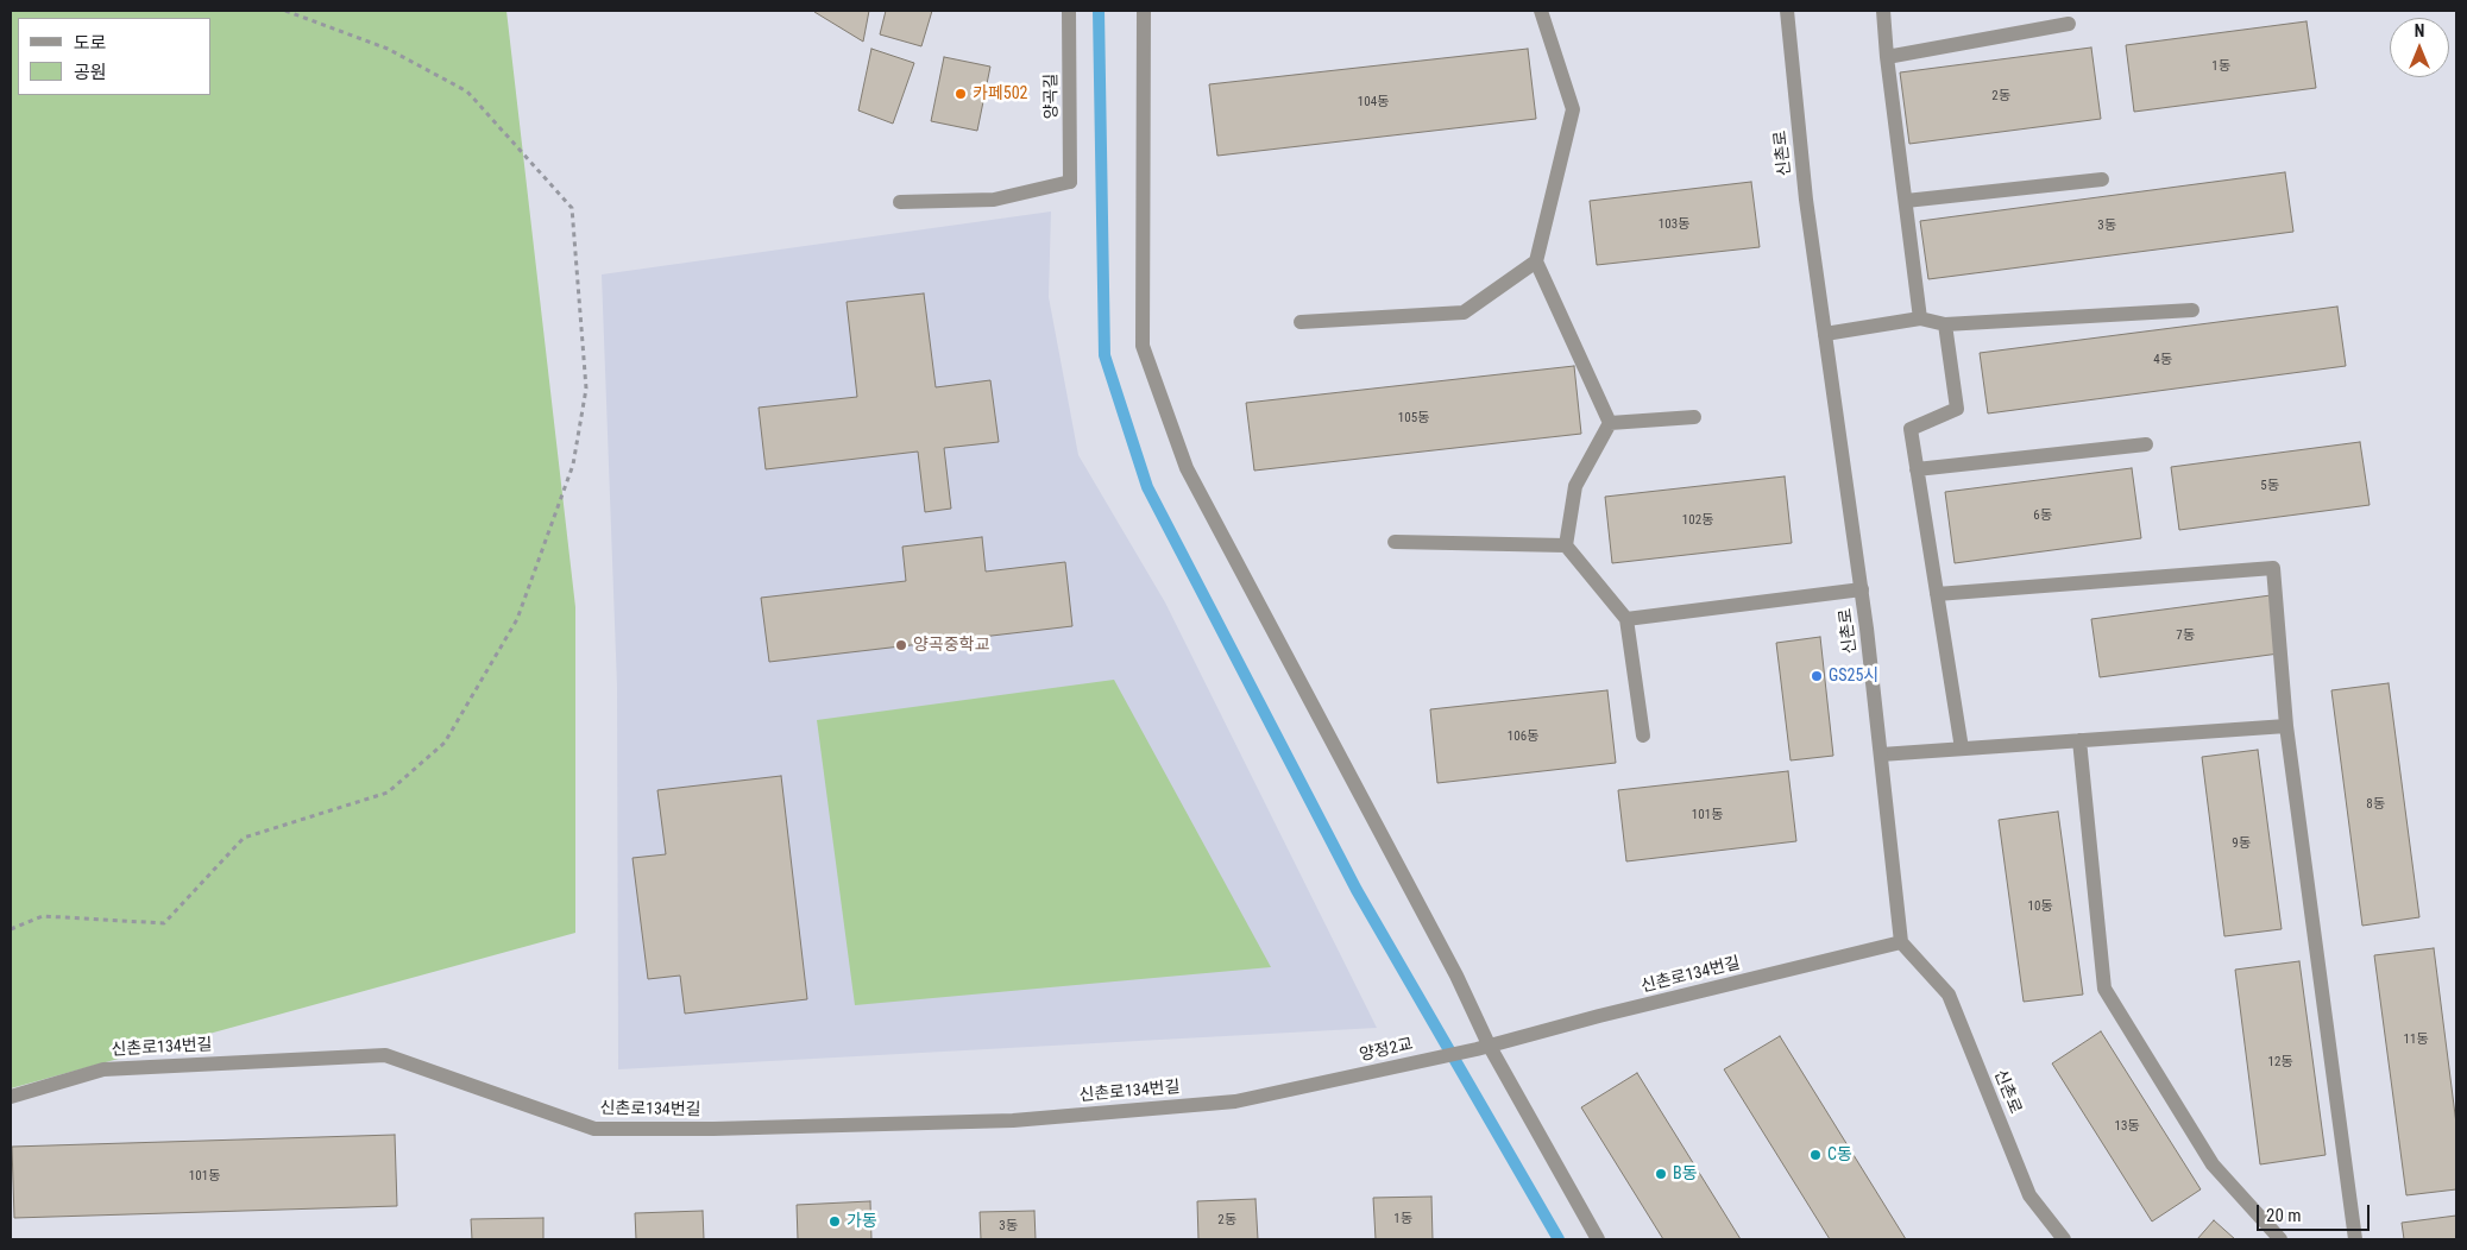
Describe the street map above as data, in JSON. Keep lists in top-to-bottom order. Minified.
{"streets":{"street":["양곡길","신촌로","신촌로134번길","양정2교"]},"crossings":[["신촌로","신촌로134번길"],["신촌로134번길","양정2교"]],"places":["카페502","양곡중학교","GS25시","C동","B동","가동"],"house_numbers":["1동","2동","104동","103동","3동","4동","105동","5동","6동","102동","7동","106동","8동","101동","9동","10동","11동","12동","13동","101동","1동","2동","3동"],"legend":["도로","공원"],"scale_bar":"20 m","north":"top"}
